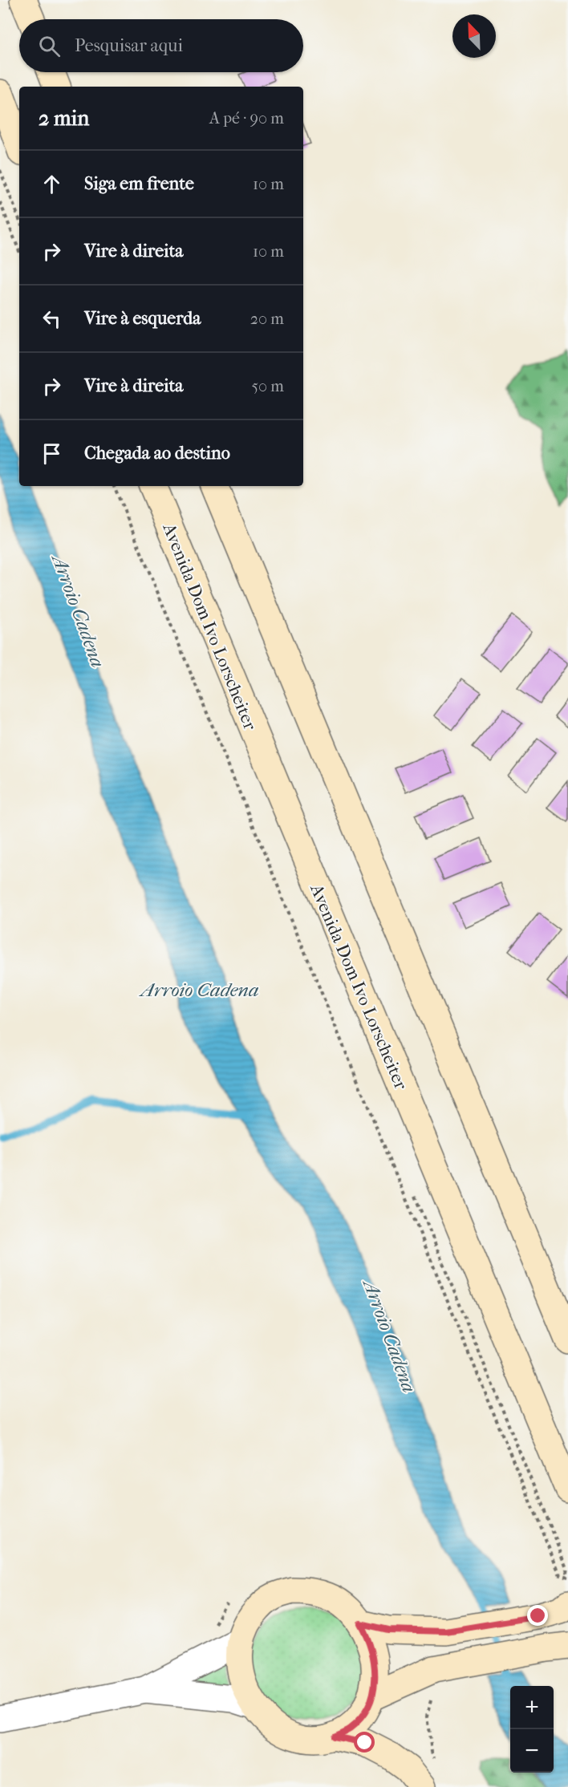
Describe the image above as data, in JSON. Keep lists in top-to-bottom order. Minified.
{"streets":{"main road":["Avenida Dom Ivo Lorscheiter"]},"water":["Arroio Cadena"],"north":"top left","page":{"search":"Pesquisar aqui","heading":["2 min","A pé · 90 m"],"list":[["Siga em frente","10 m"],["Vire à direita","10 m"],["Vire à esquerda","20 m"],["Vire à direita","50 m"],"Chegada ao destino"],"map_buttons":["+","−"]}}
